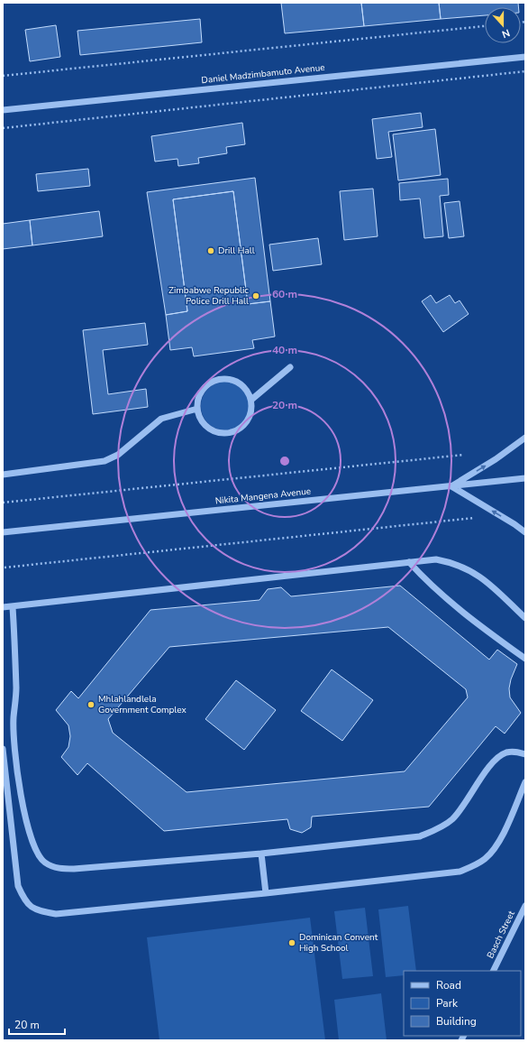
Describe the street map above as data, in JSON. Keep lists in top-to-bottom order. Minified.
{"streets":{"street":["Daniel Madzimbamuto Avenue","Nikita Mangena Avenue","Basch Street"]},"places":["Drill Hall","Zimbabwe Republic Police Drill Hall","Mhlahlandlela Government Complex","Dominican Convent High School"],"legend":["Road","Park","Building"],"scale_bar":"20 m","north":"bottom","rings":["60 m","40 m","20 m"]}
